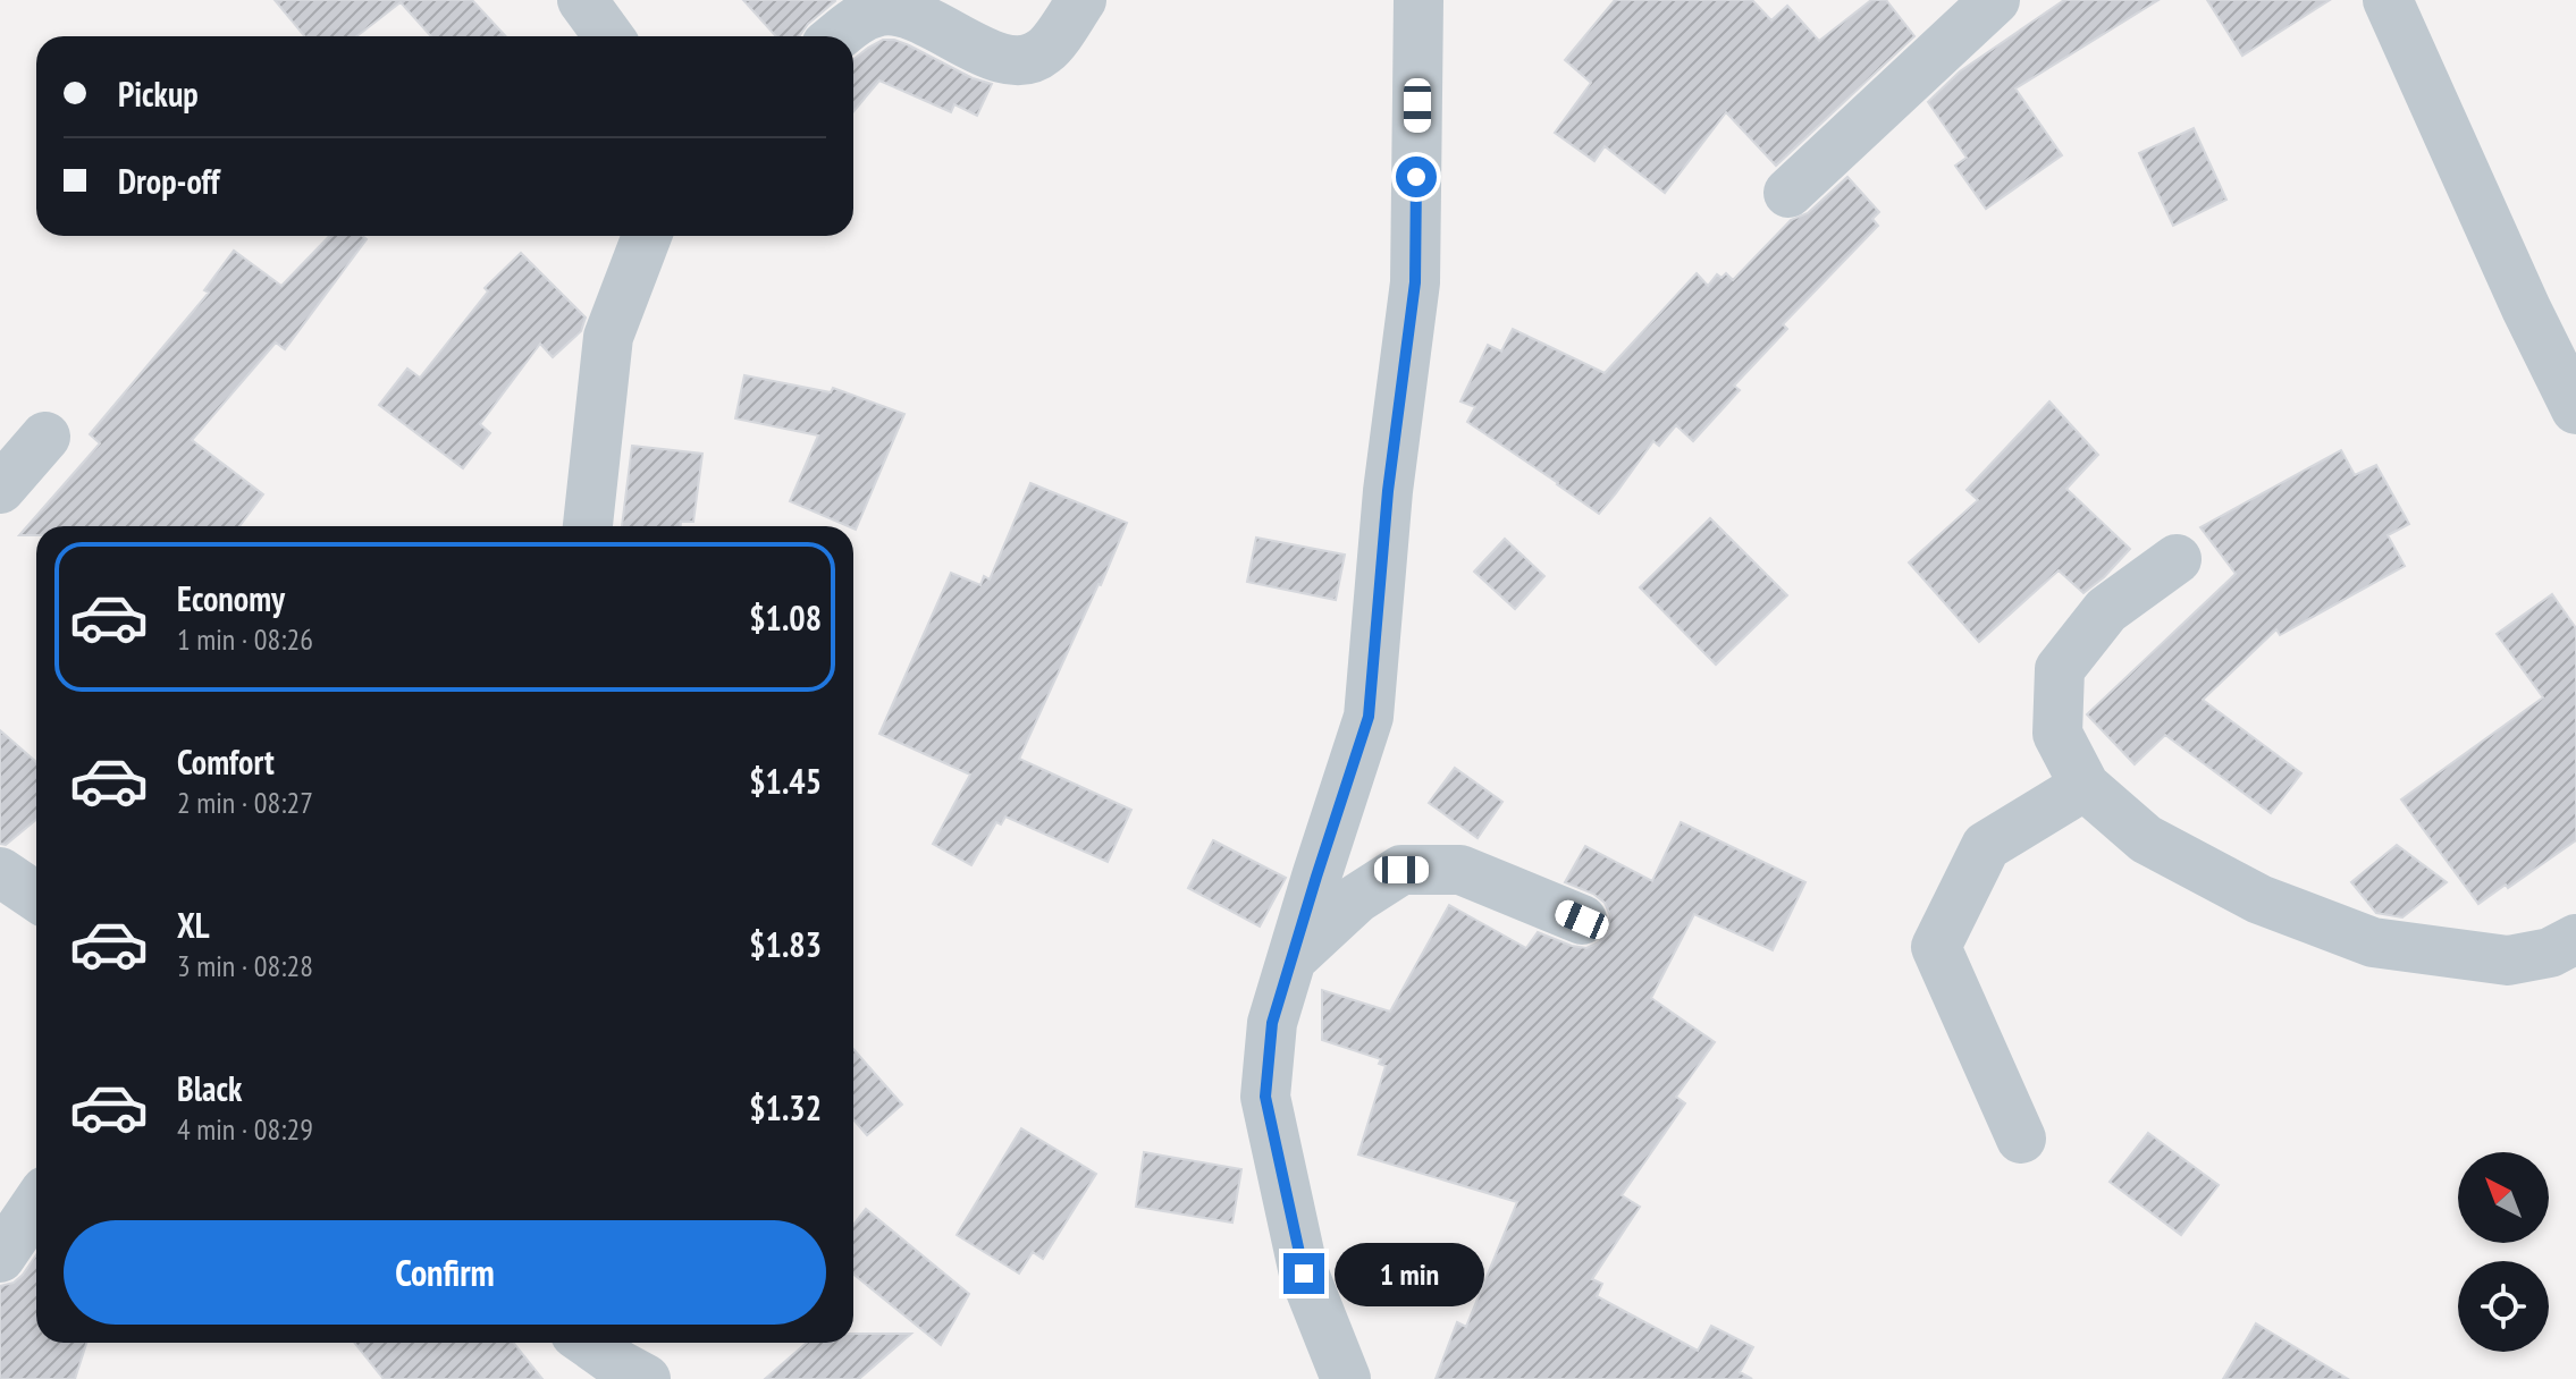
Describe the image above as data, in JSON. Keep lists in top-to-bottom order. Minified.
{"north":"top left","page":{"banner":["Pickup","Drop-off"],"list":[{"name":"Economy","note":"1 min · 08:26","value":"$1.08"},{"name":"Comfort","note":"2 min · 08:27","value":"$1.45"},{"name":"XL","note":"3 min · 08:28","value":"$1.83"},{"name":"Black","note":"4 min · 08:29","value":"$1.32"}],"buttons":"Confirm","bubble":"1 min"}}
